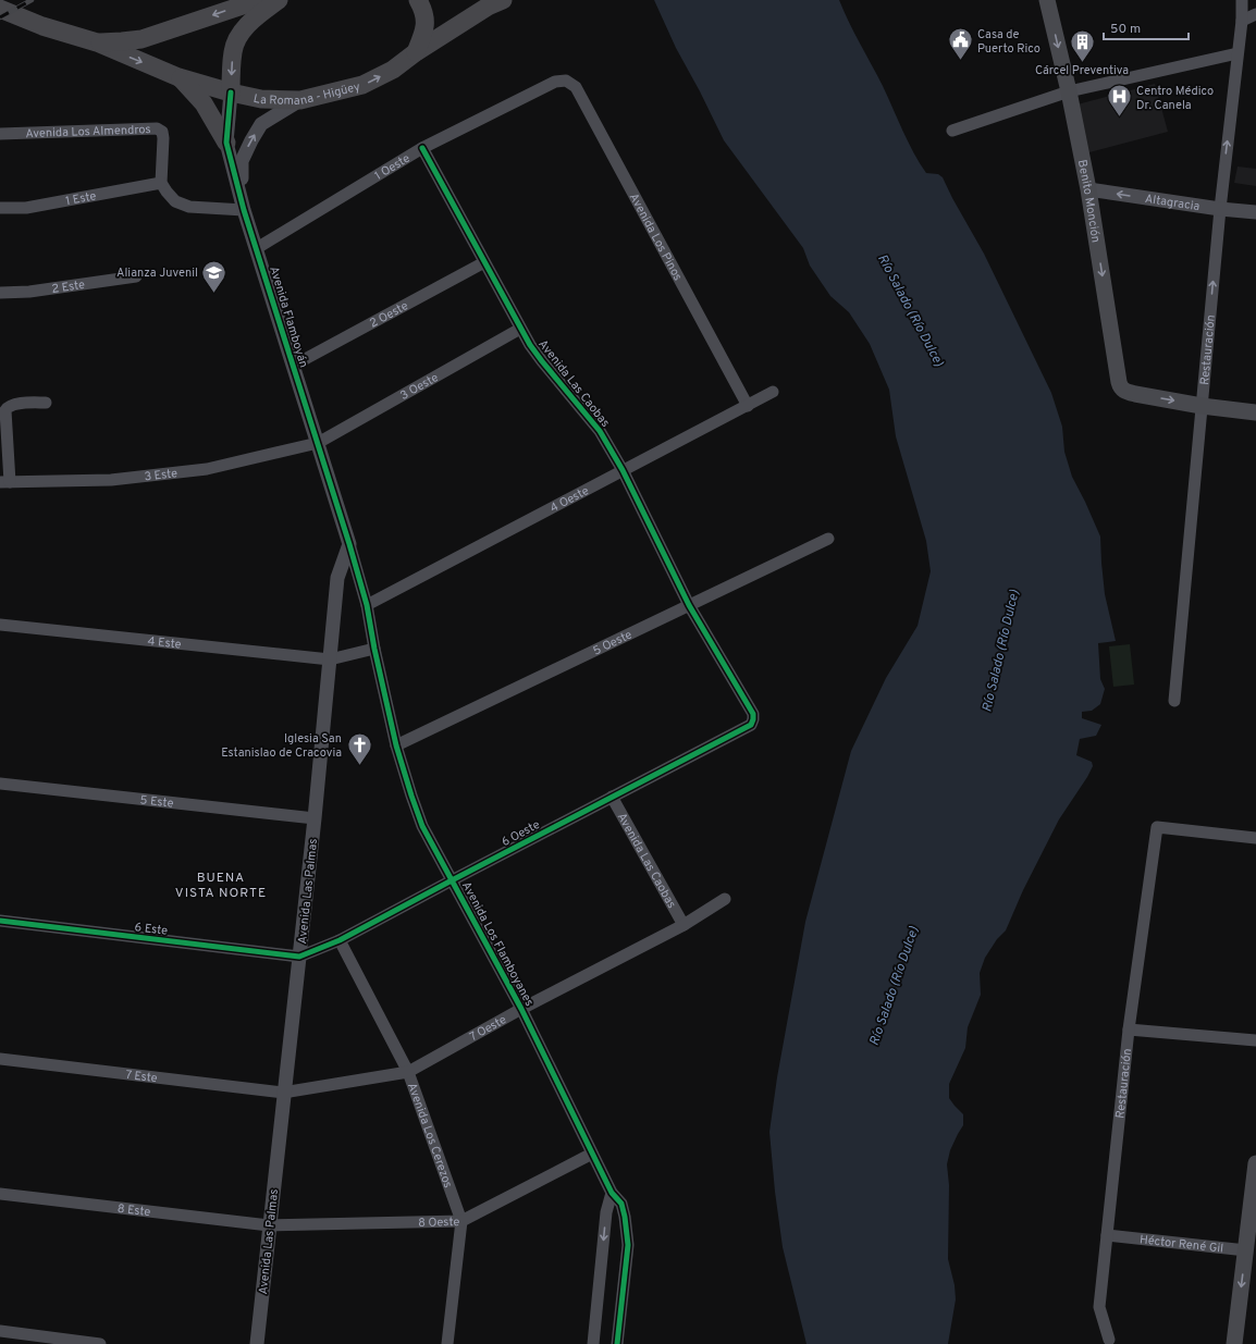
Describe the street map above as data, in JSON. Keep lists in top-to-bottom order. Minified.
{"streets":{"main road":["La Romana - Higüey","Benito Monción"],"street":["Avenida Los Almendros","1 Oeste","1 Este","Altagracia","Avenida Los Pinos","2 Este","2 Oeste","Avenida Flamboyán","Restauración","Avenida Las Caobas","3 Oeste","3 Este","4 Oeste","4 Este","5 Oeste","5 Este","6 Oeste","Avenida Las Palmas","6 Este","Avenida Los Flamboyanes","7 Oeste","7 Este","Avenida Los Cerezos","8 Este","8 Oeste","Héctor René Gil"]},"crossings":[["La Romana - Higüey","Avenida Flamboyán"],["Avenida Los Almendros","1 Este"],["1 Oeste","Avenida Los Pinos"],["1 Oeste","Avenida Flamboyán"],["1 Oeste","Avenida Las Caobas"],["Benito Monción","Altagracia"],["Benito Monción","Restauración"],["Altagracia","Restauración"],["Avenida Los Pinos","4 Oeste"],["2 Oeste","Avenida Flamboyán"],["2 Oeste","Avenida Las Caobas"],["Avenida Flamboyán","3 Oeste"],["Avenida Flamboyán","3 Este"],["Avenida Flamboyán","Avenida Las Palmas"],["Avenida Flamboyán","Avenida Los Flamboyanes"],["Restauración","Héctor René Gil"],["Avenida Las Caobas","3 Oeste"],["Avenida Las Caobas","4 Oeste"],["Avenida Las Caobas","5 Oeste"],["Avenida Las Caobas","6 Oeste"],["Avenida Las Caobas","7 Oeste"],["3 Oeste","3 Este"],["4 Oeste","Avenida Los Flamboyanes"],["4 Este","Avenida Las Palmas"],["4 Este","Avenida Los Flamboyanes"],["5 Oeste","Avenida Los Flamboyanes"],["5 Este","Avenida Las Palmas"],["6 Oeste","Avenida Las Palmas"],["6 Oeste","6 Este"],["6 Oeste","Avenida Los Flamboyanes"],["6 Oeste","Avenida Los Cerezos"],["Avenida Las Palmas","6 Este"],["Avenida Las Palmas","Avenida Los Flamboyanes"],["Avenida Las Palmas","7 Oeste"],["Avenida Las Palmas","7 Este"],["Avenida Las Palmas","8 Este"],["Avenida Las Palmas","8 Oeste"],["Avenida Los Flamboyanes","7 Oeste"],["Avenida Los Flamboyanes","8 Oeste"],["7 Oeste","7 Este"],["7 Oeste","Avenida Los Cerezos"],["Avenida Los Cerezos","8 Oeste"],["8 Este","8 Oeste"]],"one_way":["Benito Monción"],"districts":["BUENA VISTA NORTE"],"water":["Río Salado (Río Dulce)"],"places":{"public building":["Casa de Puerto Rico"],"building":["Cárcel Preventiva"],"hospital":["Centro Médico Dr. Canela"],"school or university":["Alianza Juvenil"],"church":["Iglesia San Estanislao de Cracovia"]},"scale_bar":"50 m"}
